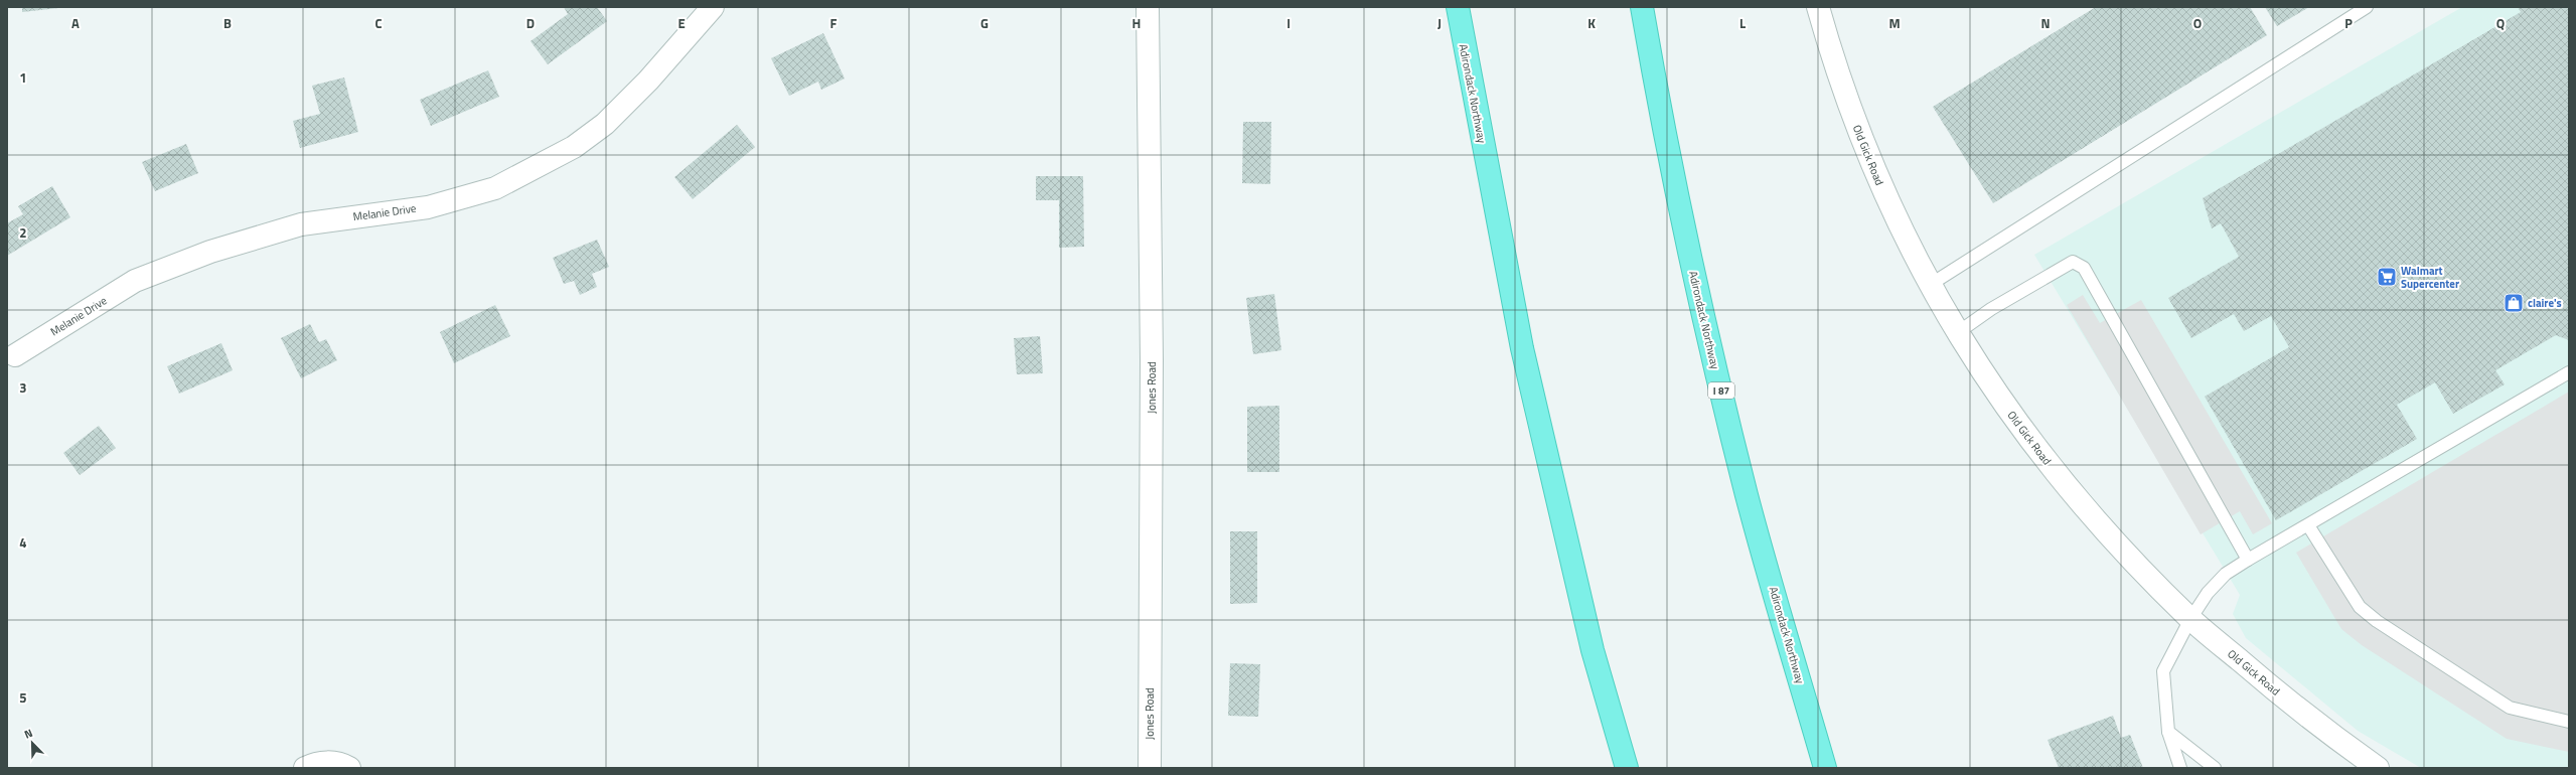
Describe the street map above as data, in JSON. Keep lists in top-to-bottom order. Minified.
{"streets":{"highway":["Adirondack Northway","I 87"],"street":["Old Gick Road","Melanie Drive","Jones Road"]},"places":{"supermarket":["Walmart Supercenter"],"shop":["claire's"]},"north":"top left","grid":{"columns":["A","B","C","D","E","F","G","H","I","J","K","L","M","N","O","P","Q"],"rows":["1","2","3","4","5"]}}
